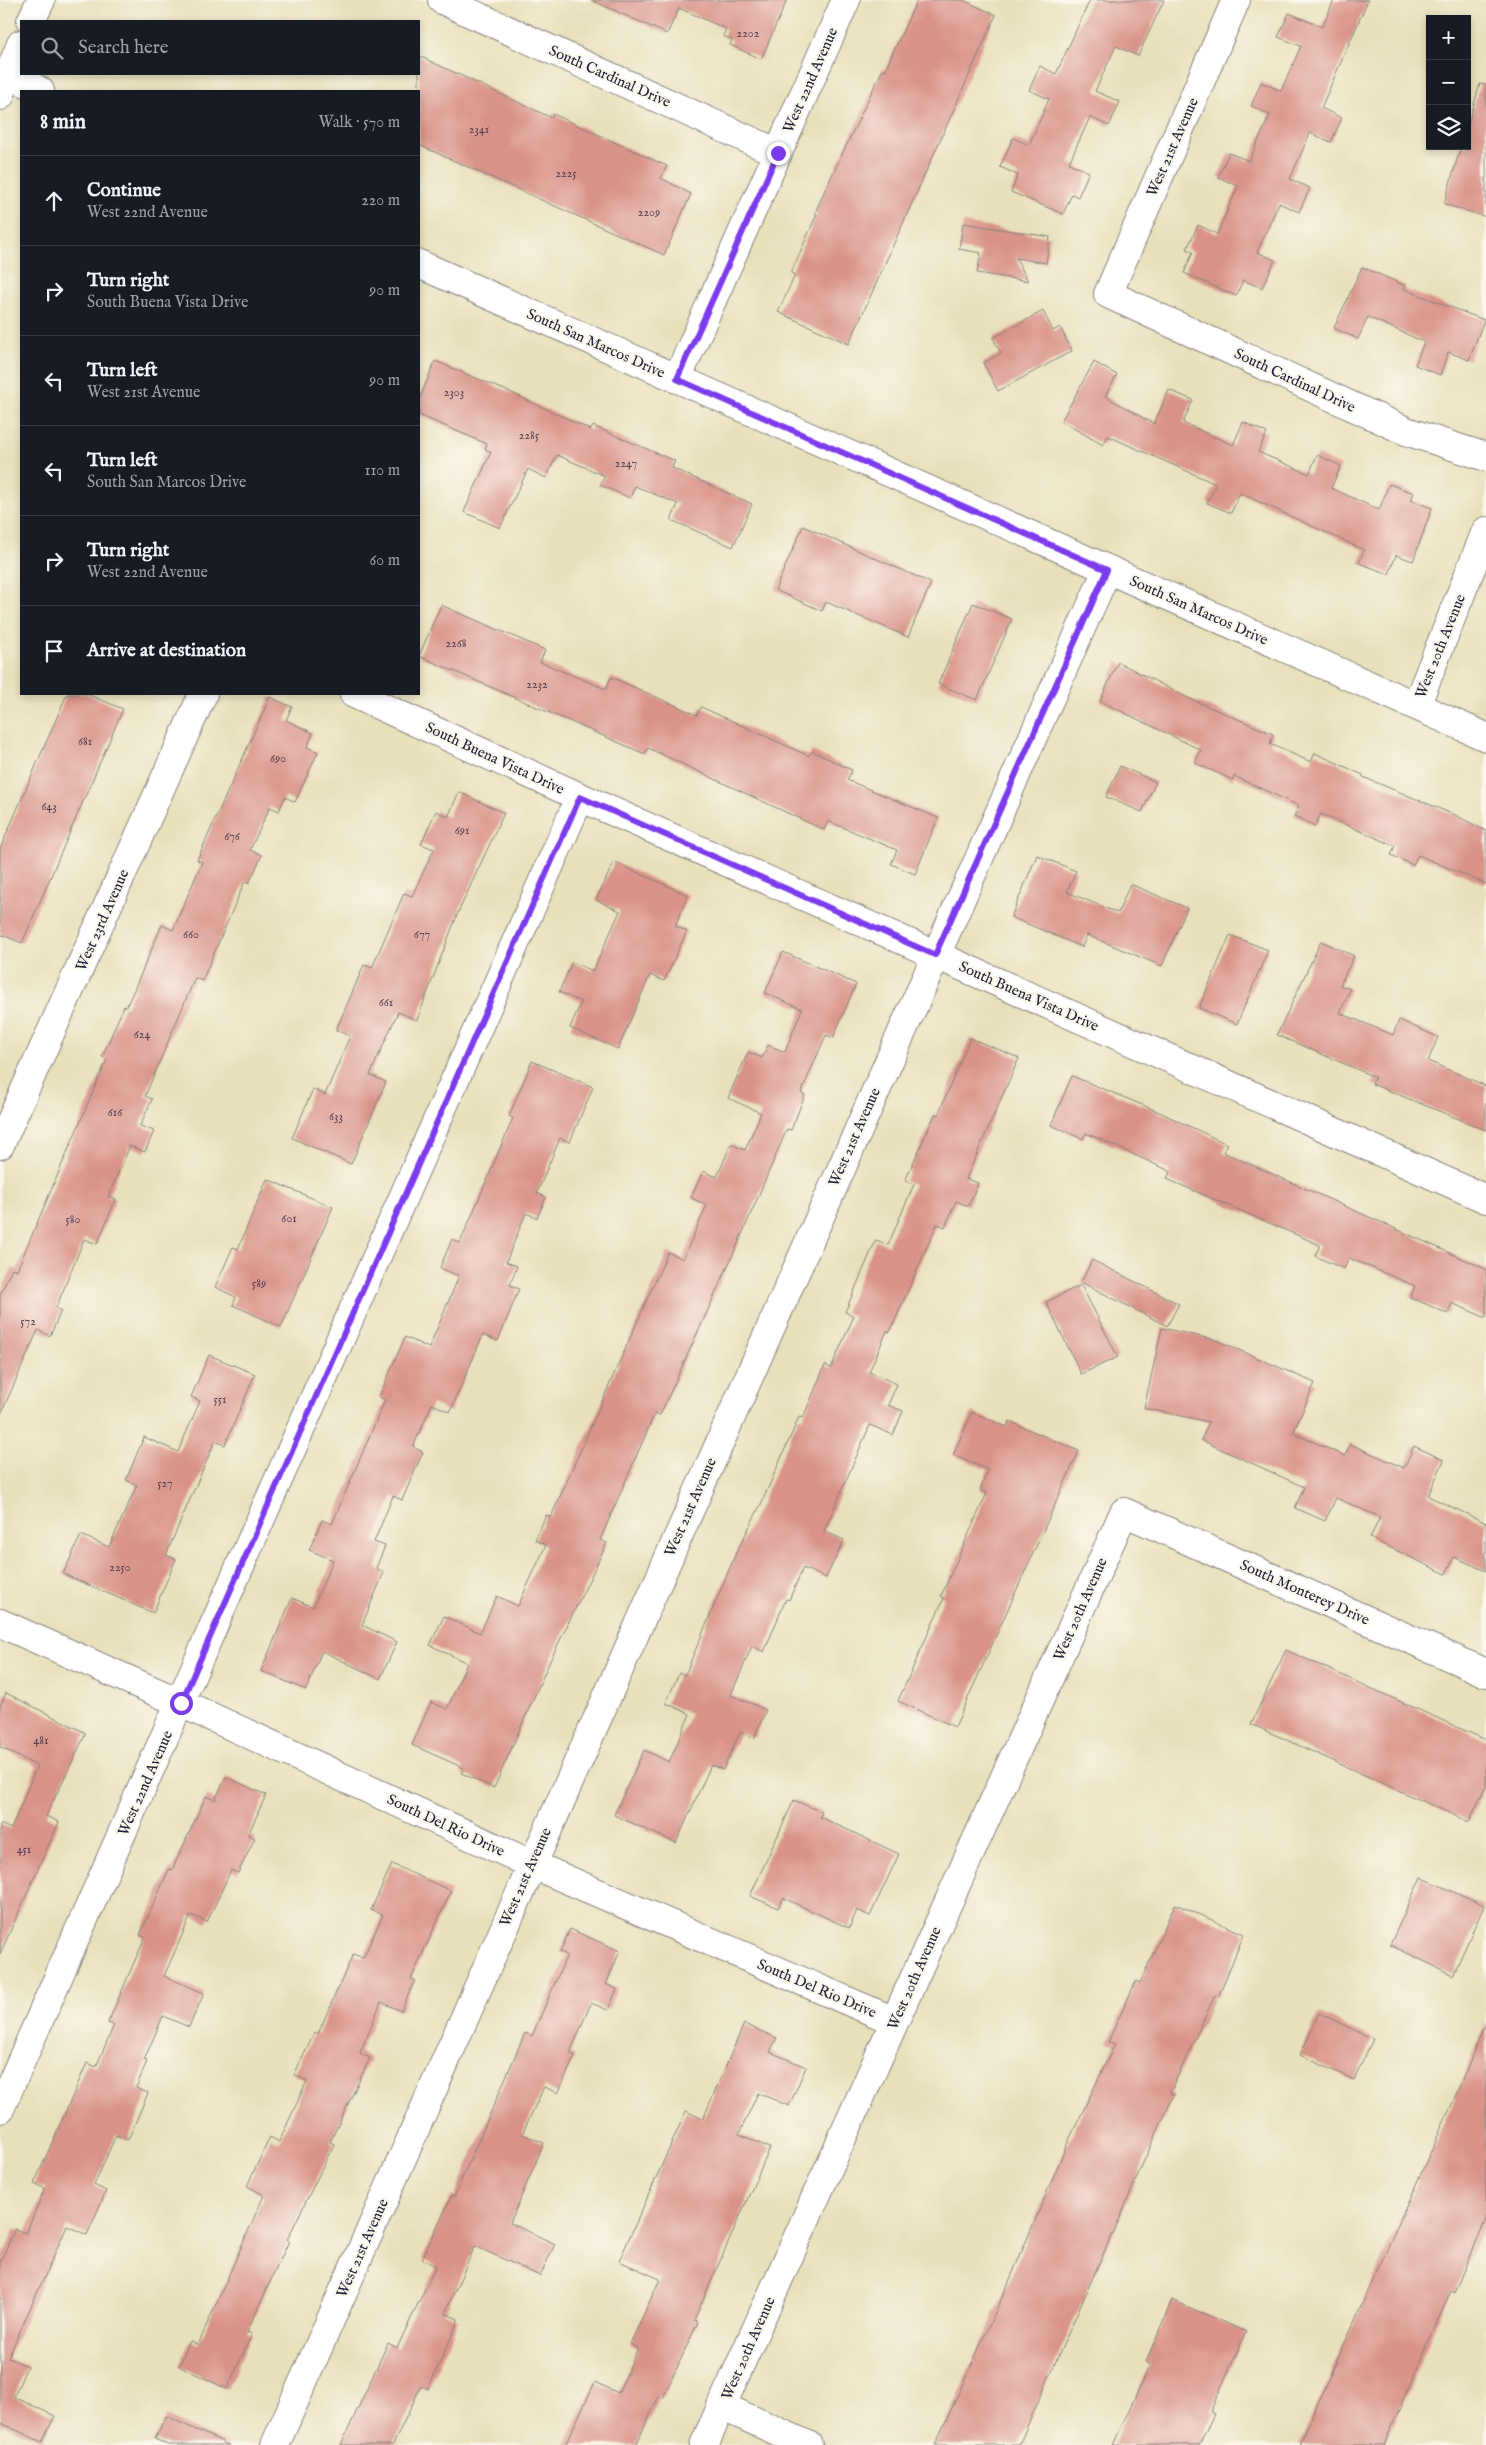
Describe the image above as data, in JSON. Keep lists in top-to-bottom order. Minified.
{"streets":{"street":["South Cardinal Drive","West 22nd Avenue","West 21st Avenue","South San Marcos Drive","West 20th Avenue","South Buena Vista Drive","West 23rd Avenue","South Monterey Drive","South Del Rio Drive"]},"crossings":[["South Cardinal Drive","West 22nd Avenue"],["South Cardinal Drive","West 21st Avenue"],["West 22nd Avenue","South San Marcos Drive"],["West 22nd Avenue","South Buena Vista Drive"],["West 22nd Avenue","South Del Rio Drive"],["West 21st Avenue","South San Marcos Drive"],["West 21st Avenue","South Buena Vista Drive"],["West 21st Avenue","South Del Rio Drive"],["South San Marcos Drive","West 20th Avenue"],["West 20th Avenue","South Monterey Drive"],["West 20th Avenue","South Del Rio Drive"]],"house_numbers":["2202","2341","2225","2209","2303","2285","2247","2268","2232","681","690","643","691","676","660","677","661","624","616","633","601","580","589","572","551","527","2250","481","451"],"page":{"map_buttons":["+","−"],"search":"Search here","heading":["8 min","Walk · 570 m"],"list":[["Continue","West 22nd Avenue","220 m"],["Turn right","South Buena Vista Drive","90 m"],["Turn left","West 21st Avenue","90 m"],["Turn left","South San Marcos Drive","110 m"],["Turn right","West 22nd Avenue","60 m"],"Arrive at destination"]}}
